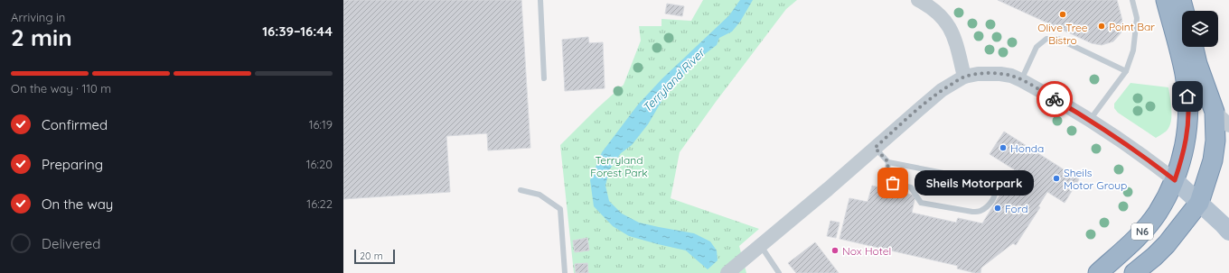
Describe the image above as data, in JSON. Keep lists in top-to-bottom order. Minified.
{"streets":{"highway":["N6"]},"water":["Terryland River"],"parks":["Terryland Forest Park"],"places":["Olive Tree Bistro","Point Bar","Honda","Sheils Motor Group","Sheils Motorpark","Ford","Nox Hotel"],"scale_bar":"20 m","page":{"heading":["2 min","Arriving in","16:39–16:44"],"bar":"On the way · 110 m","list":[["Confirmed","16:19"],["Preparing","16:20"],["On the way","16:22"],"Delivered"],"bubble":"Sheils Motorpark","scale":"20 m"}}
